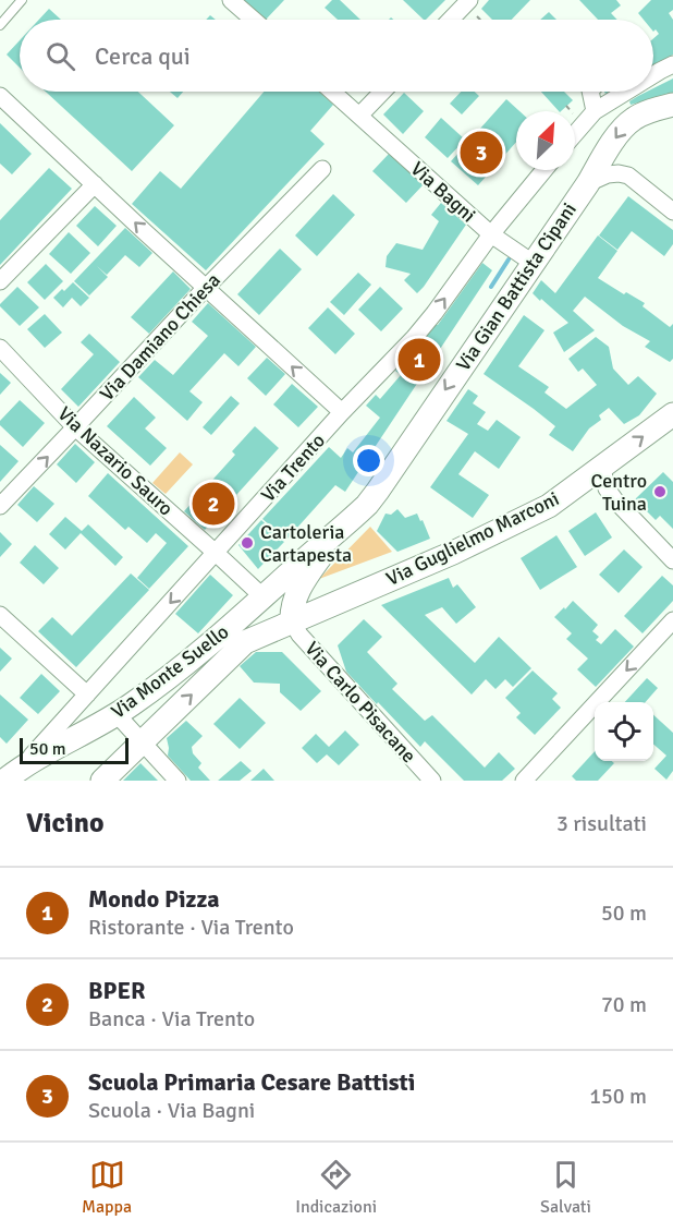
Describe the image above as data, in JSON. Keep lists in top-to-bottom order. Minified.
{"streets":{"main road":["Via Gian Battista Cipani","Via Trento","Via Guglielmo Marconi","Via Monte Suello"],"street":["Via Bagni","Via Damiano Chiesa","Via Nazario Sauro","Via Carlo Pisacane"]},"crossings":[["Via Bagni","Via Gian Battista Cipani"],["Via Bagni","Via Trento"],["Via Gian Battista Cipani","Via Nazario Sauro"],["Via Gian Battista Cipani","Via Monte Suello"],["Via Damiano Chiesa","Via Nazario Sauro"],["Via Nazario Sauro","Via Trento"],["Via Nazario Sauro","Via Monte Suello"],["Via Trento","Via Monte Suello"],["Via Guglielmo Marconi","Via Monte Suello"],["Via Guglielmo Marconi","Via Carlo Pisacane"],["Via Monte Suello","Via Carlo Pisacane"]],"one_way":["Via Gian Battista Cipani"],"places":["Centro Tuina","Cartoleria Cartapesta"],"scale_bar":"50 m","north":"top right","page":{"search":"Cerca qui","pins":["3","1","2"],"scale":"50 m","heading":["Vicino","3 risultati"],"list":[{"mark":"1","name":"Mondo Pizza","note":"Ristorante · Via Trento","value":"50 m"},{"mark":"2","name":"BPER","note":"Banca · Via Trento","value":"70 m"},{"mark":"3","name":"Scuola Primaria Cesare Battisti","note":"Scuola · Via Bagni","value":"150 m"}],"nav":["Mappa","Indicazioni","Salvati"]}}
